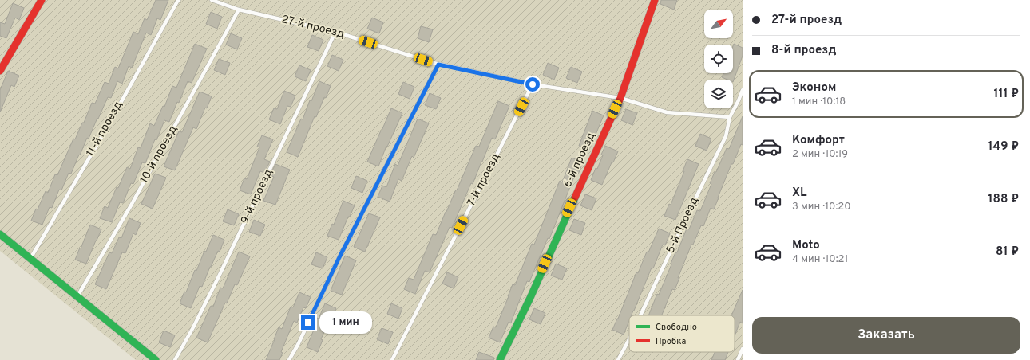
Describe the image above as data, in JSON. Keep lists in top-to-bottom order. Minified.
{"streets":{"street":["6-й проезд"],"lane":["27-й проезд","11-й проезд","10-й проезд","7-й проезд","9-й проезд","5-й Проезд"]},"crossings":[["27-й проезд","10-й проезд"],["27-й проезд","6-й проезд"],["27-й проезд","7-й проезд"],["27-й проезд","9-й проезд"],["27-й проезд","5-й Проезд"]],"legend":["Свободно","Пробка"],"north":"top right","page":{"banner":["27-й проезд","8-й проезд"],"list":[{"name":"Эконом","note":"1 мин · 10:18","value":"111 ₽"},{"name":"Комфорт","note":"2 мин · 10:19","value":"149 ₽"},{"name":"XL","note":"3 мин · 10:20","value":"188 ₽"},{"name":"Moto","note":"4 мин · 10:21","value":"81 ₽"}],"buttons":"Заказать","bubble":"1 мин"}}
